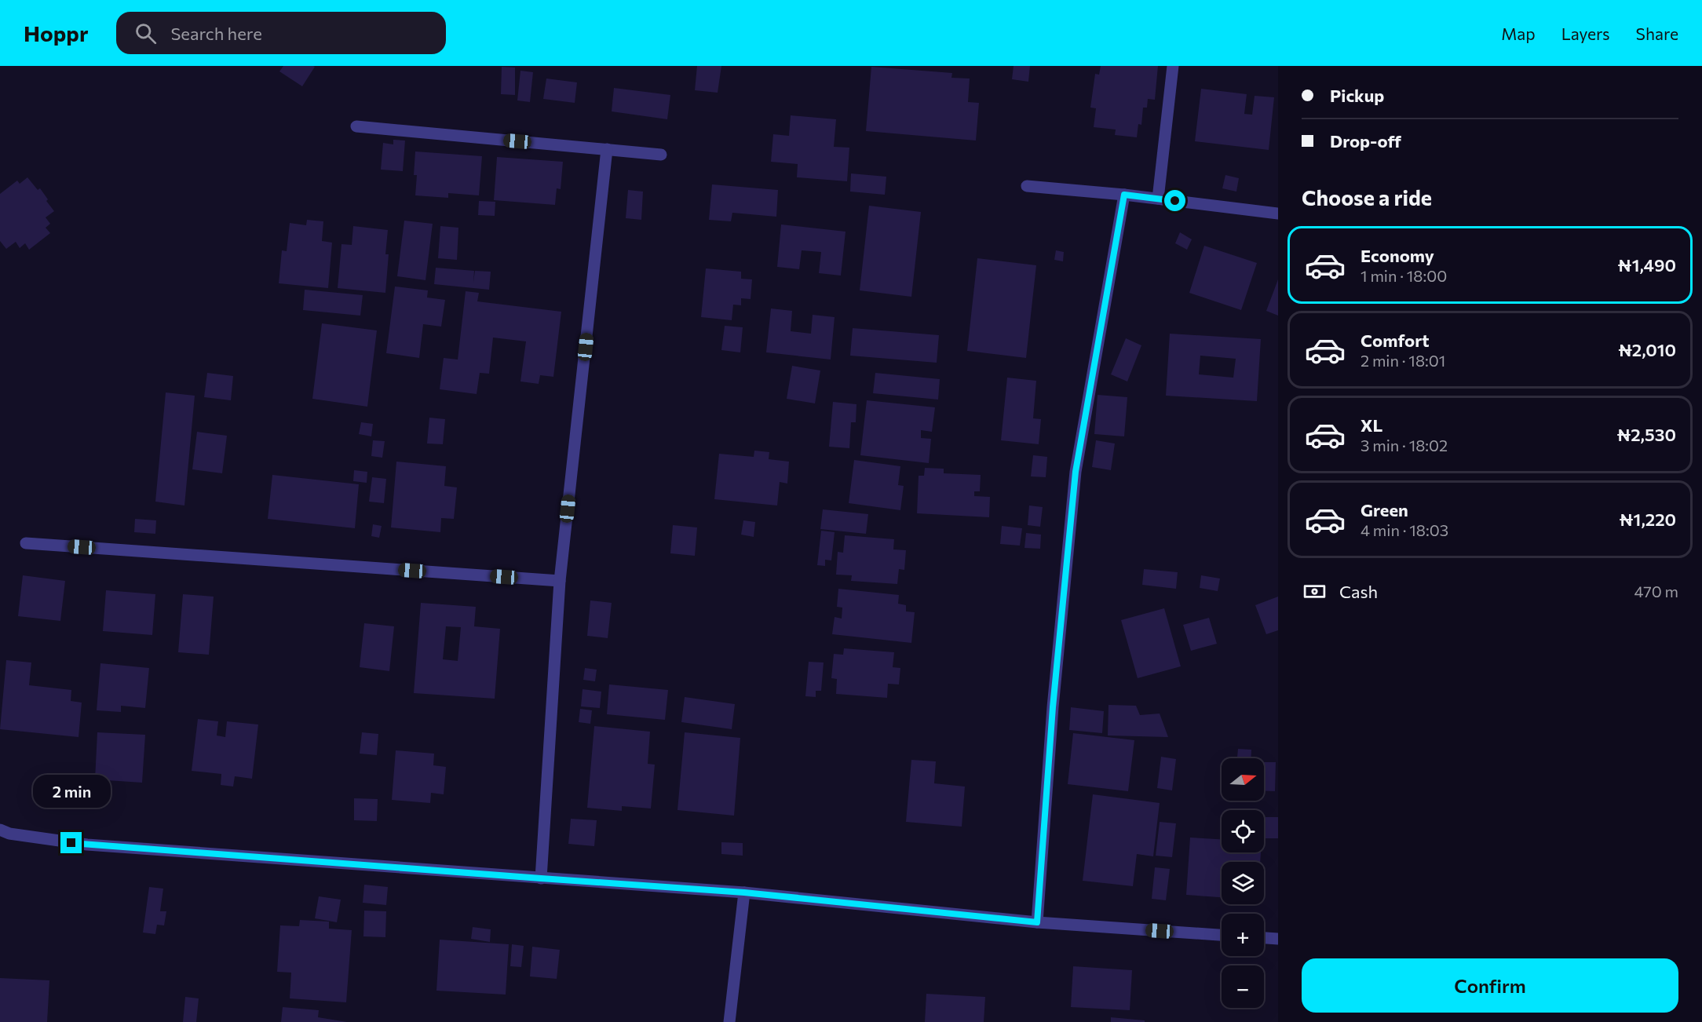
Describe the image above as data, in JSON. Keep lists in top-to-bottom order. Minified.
{"north":"right","page":{"header":"Hoppr","search":"Search here","nav":["Map","Layers","Share"],"banner":["Pickup","Drop-off"],"heading":"Choose a ride","list":[{"name":"Economy","note":"1 min · 18:00","value":"₦1,490"},{"name":"Comfort","note":"2 min · 18:01","value":"₦2,010"},{"name":"XL","note":"3 min · 18:02","value":"₦2,530"},{"name":"Green","note":"4 min · 18:03","value":"₦1,220"}],"pay":["Cash","470 m"],"map_buttons":["+","−"],"bubble":"2 min","buttons":"Confirm"}}
